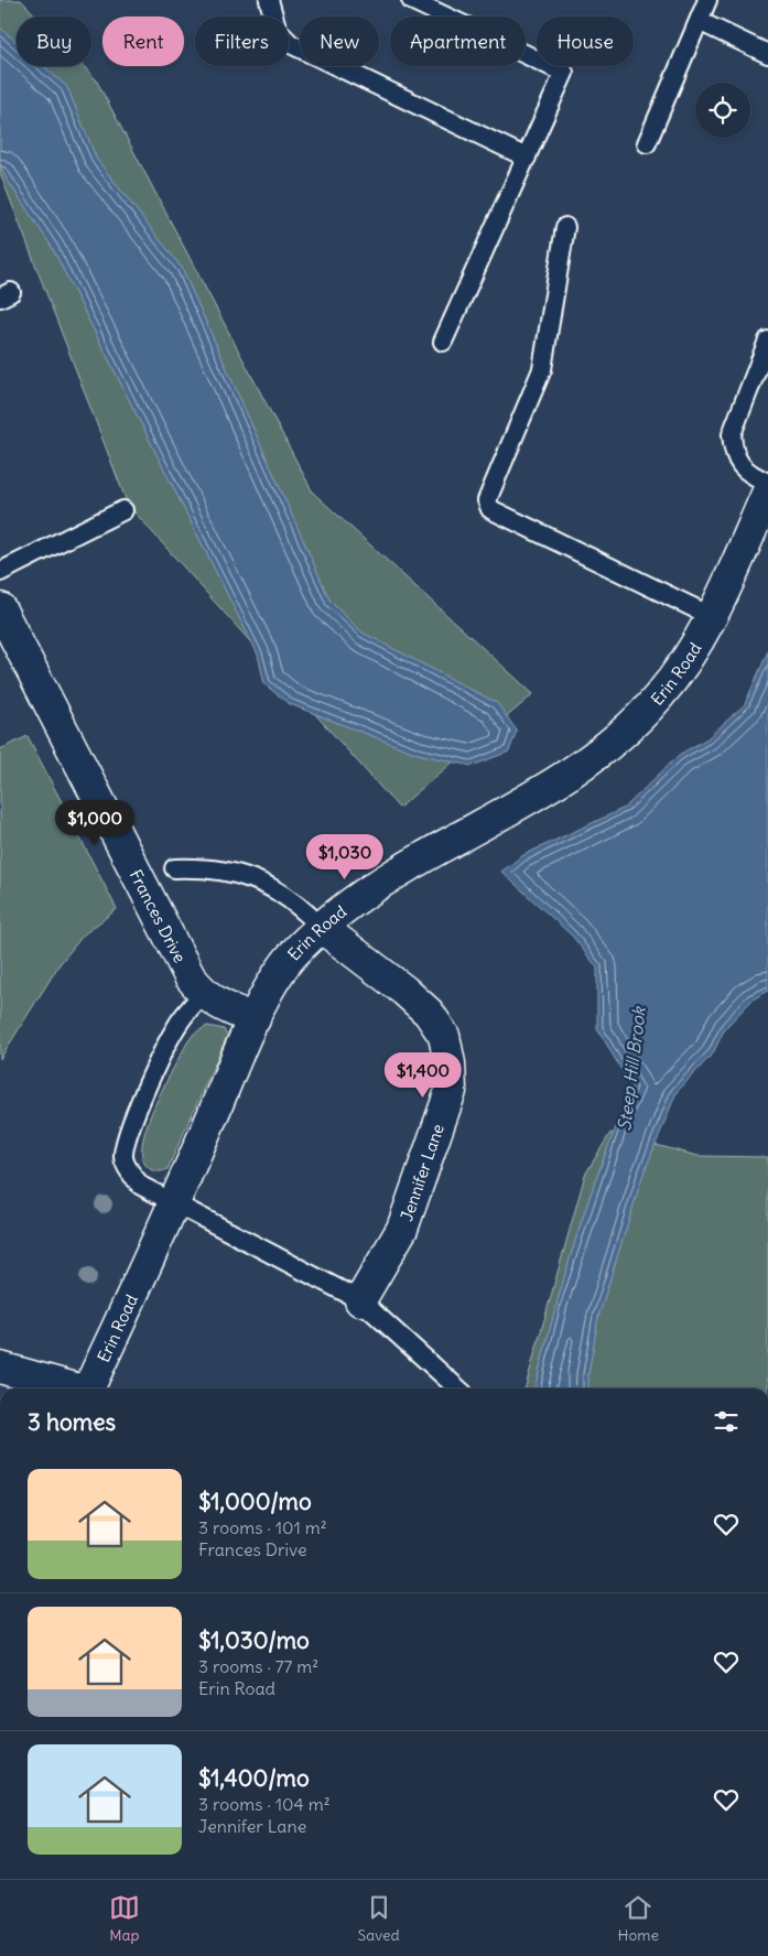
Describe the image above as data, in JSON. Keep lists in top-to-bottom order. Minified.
{"streets":{"street":["Erin Road","Frances Drive","Jennifer Lane"]},"crossings":[["Erin Road","Frances Drive"],["Erin Road","Jennifer Lane"]],"water":["Steep Hill Brook"],"page":{"chip":["Buy","Rent","Filters","New","Apartment","House"],"price":["$1,000","$1,030","$1,400"],"heading":"3 homes","list":[{"name":"$1,000/mo","note":"3 rooms · 101 m² · Frances Drive"},{"name":"$1,030/mo","note":"3 rooms · 77 m² · Erin Road"},{"name":"$1,400/mo","note":"3 rooms · 104 m² · Jennifer Lane"}],"tabs":["Map","Saved","Home"]}}
